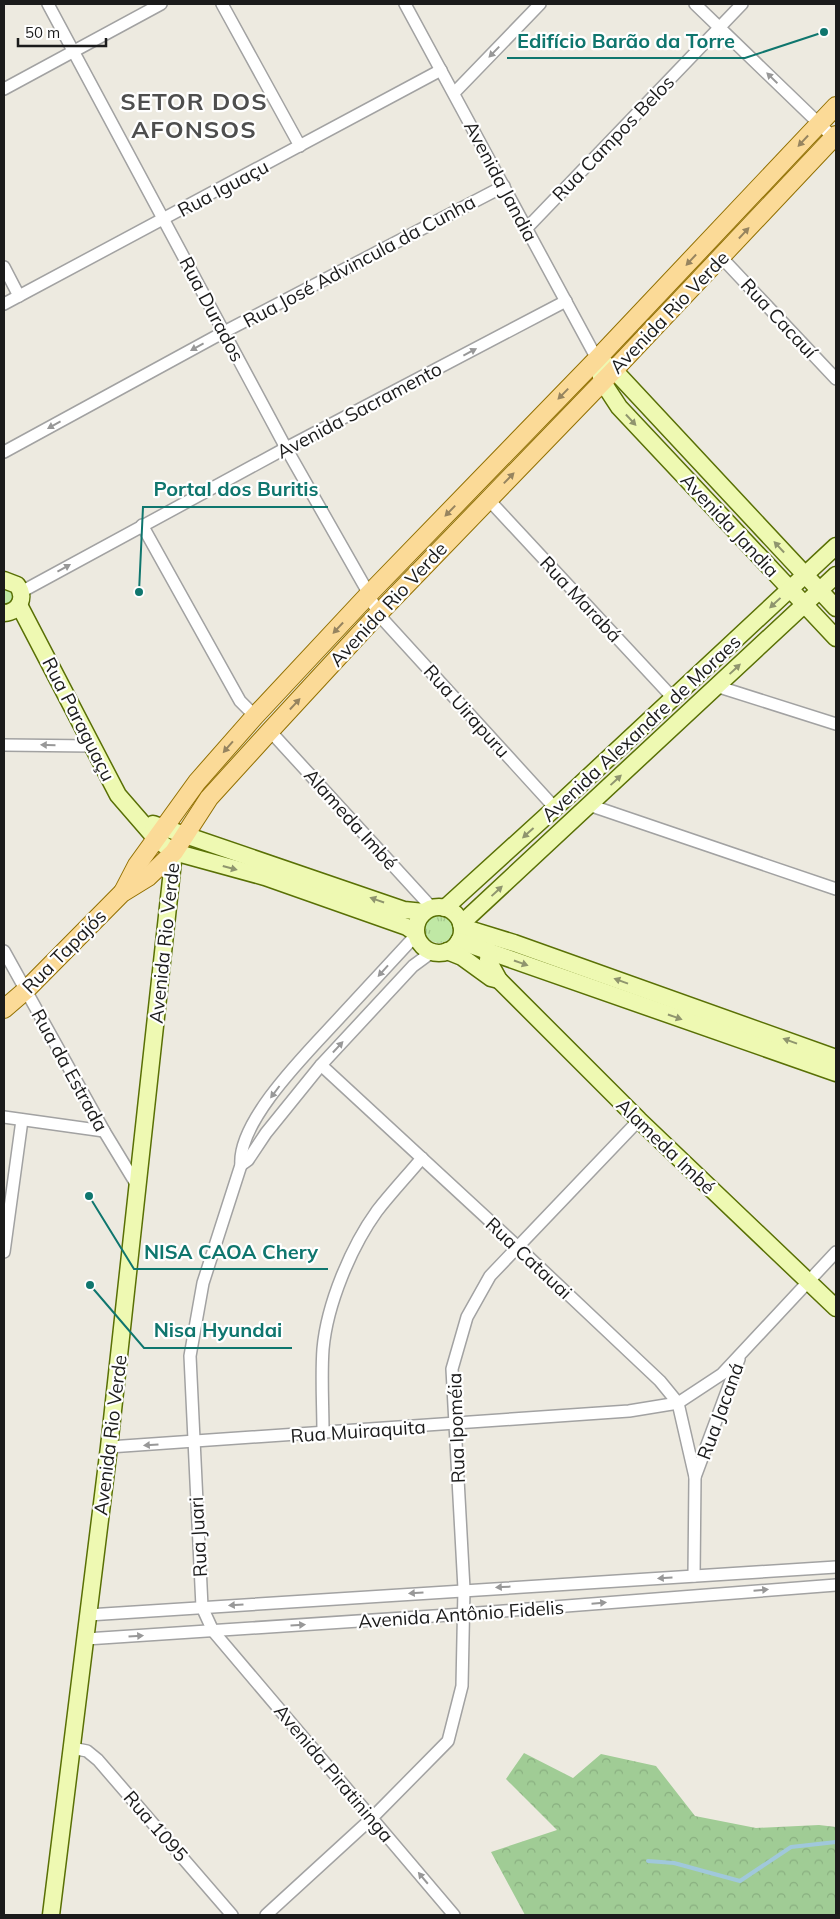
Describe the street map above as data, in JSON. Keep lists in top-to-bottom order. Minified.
{"streets":{"main road":["Avenida Rio Verde","Rua Tapajós"],"street":["Rua Campos Belos","Avenida Jandia","Rua Iguaçu","Rua José Advincula da Cunha","Rua Durados","Rua Cacauí","Avenida Sacramento","Rua Marabá","Rua Uirapuru","Rua Paraguaçu","Avenida Alexandre de Moraes","Alameda Imbé","Rua da Estrada","Rua Catauai","Rua Jacaná","Rua Ipoméia","Rua Muiraquita","Rua Juari","Avenida Antônio Fidelis","Avenida Piratininga","Rua 1095"]},"crossings":[["Rua Campos Belos","Avenida Jandia"],["Avenida Jandia","Rua Iguaçu"],["Avenida Jandia","Rua José Advincula da Cunha"],["Avenida Jandia","Avenida Rio Verde"],["Avenida Jandia","Avenida Sacramento"],["Avenida Jandia","Avenida Alexandre de Moraes"],["Rua Iguaçu","Rua Durados"],["Rua José Advincula da Cunha","Rua Durados"],["Rua Durados","Avenida Rio Verde"],["Rua Durados","Avenida Sacramento"],["Rua Durados","Rua Uirapuru"],["Avenida Rio Verde","Rua Cacauí"],["Avenida Rio Verde","Rua Marabá"],["Avenida Rio Verde","Rua Uirapuru"],["Avenida Rio Verde","Rua Paraguaçu"],["Avenida Rio Verde","Alameda Imbé"],["Avenida Rio Verde","Rua Tapajós"],["Avenida Rio Verde","Rua da Estrada"],["Avenida Rio Verde","Rua Muiraquita"],["Avenida Rio Verde","Avenida Antônio Fidelis"],["Avenida Rio Verde","Rua 1095"],["Avenida Sacramento","Rua Paraguaçu"],["Rua Marabá","Avenida Alexandre de Moraes"],["Rua Uirapuru","Avenida Alexandre de Moraes"],["Rua Paraguaçu","Rua Tapajós"],["Avenida Alexandre de Moraes","Alameda Imbé"],["Avenida Alexandre de Moraes","Rua Catauai"],["Avenida Alexandre de Moraes","Rua Muiraquita"],["Avenida Alexandre de Moraes","Rua Juari"],["Alameda Imbé","Rua Jacaná"],["Alameda Imbé","Rua Ipoméia"],["Rua Tapajós","Rua da Estrada"],["Rua Catauai","Rua Jacaná"],["Rua Catauai","Rua Ipoméia"],["Rua Catauai","Rua Muiraquita"],["Rua Jacaná","Rua Muiraquita"],["Rua Jacaná","Avenida Antônio Fidelis"],["Rua Ipoméia","Rua Muiraquita"],["Rua Ipoméia","Avenida Antônio Fidelis"],["Rua Ipoméia","Avenida Piratininga"],["Rua Muiraquita","Rua Juari"],["Rua Juari","Avenida Antônio Fidelis"],["Rua Juari","Avenida Piratininga"],["Avenida Antônio Fidelis","Avenida Piratininga"]],"one_way":["Rua José Advincula da Cunha","Avenida Sacramento"],"districts":["SETOR DOS AFONSOS"],"places":["Edifício Barão da Torre","Portal dos Buritis","NISA CAOA Chery","Nisa Hyundai"],"scale_bar":"50 m"}
